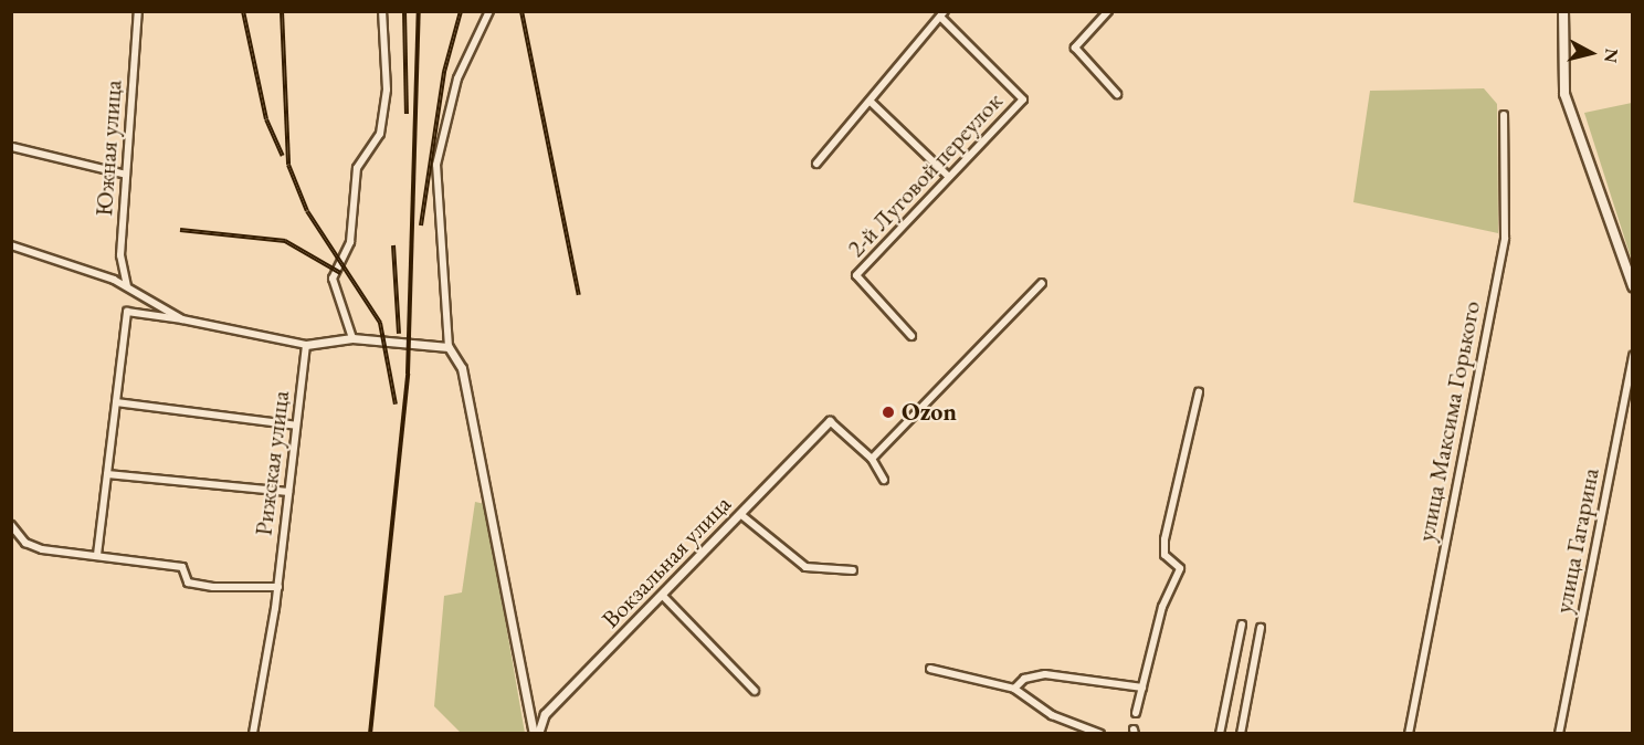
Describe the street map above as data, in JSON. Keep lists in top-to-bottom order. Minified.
{"streets":{"street":["Южная улица","2-й Луговой переулок","улица Максима Горького","Рижская улица","улица Гагарина","Вокзальная улица"]},"places":["Ozon"],"north":"right"}
